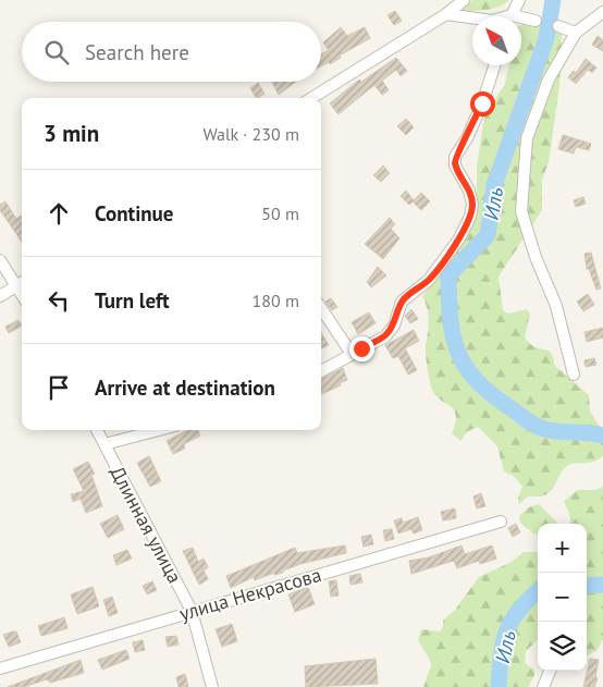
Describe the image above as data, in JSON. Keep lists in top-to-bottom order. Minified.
{"streets":{"street":["Длинная улица","улица Некрасова"]},"crossings":[["Длинная улица","улица Некрасова"]],"water":["Иль"],"north":"top left","page":{"search":"Search here","heading":["3 min","Walk · 230 m"],"list":[["Continue","50 m"],["Turn left","180 m"],"Arrive at destination"],"map_buttons":["+","−"]}}
